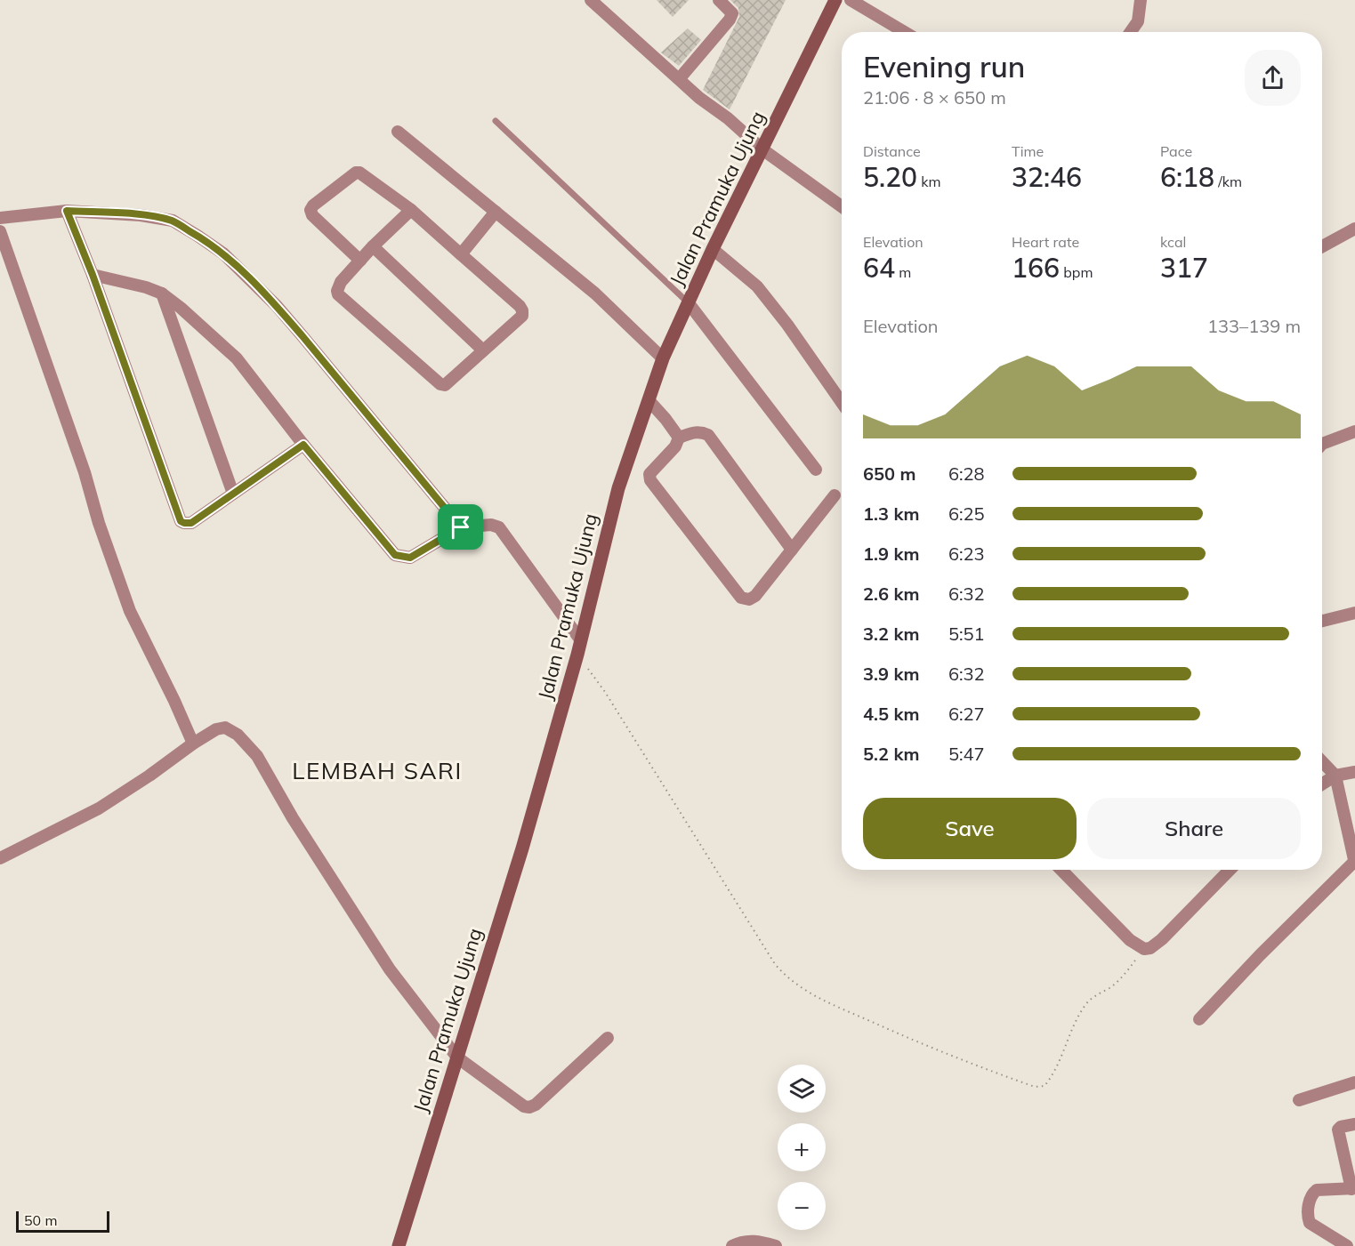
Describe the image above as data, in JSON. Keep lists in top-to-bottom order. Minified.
{"streets":{"street":["Jalan Pramuka Ujung"]},"districts":["LEMBAH SARI"],"scale_bar":"50 m","page":{"heading":["Evening run","21:06 · 8 × 650 m"],"stats":[["Distance","5.20 km"],["Time","32:46"],["Pace","6:18 /km"],["Elevation","64 m"],["Heart rate","166 bpm"],["kcal","317"]],"chart":["Elevation","133–139 m"],"list":[{"name":"650 m","note":"6:28"},{"name":"1.3 km","note":"6:25"},{"name":"1.9 km","note":"6:23"},{"name":"2.6 km","note":"6:32"},{"name":"3.2 km","note":"5:51"},{"name":"3.9 km","note":"6:32"},{"name":"4.5 km","note":"6:27"},{"name":"5.2 km","note":"5:47"}],"buttons":["Save","Share"],"map_buttons":["+","−"],"scale":"50 m"}}
